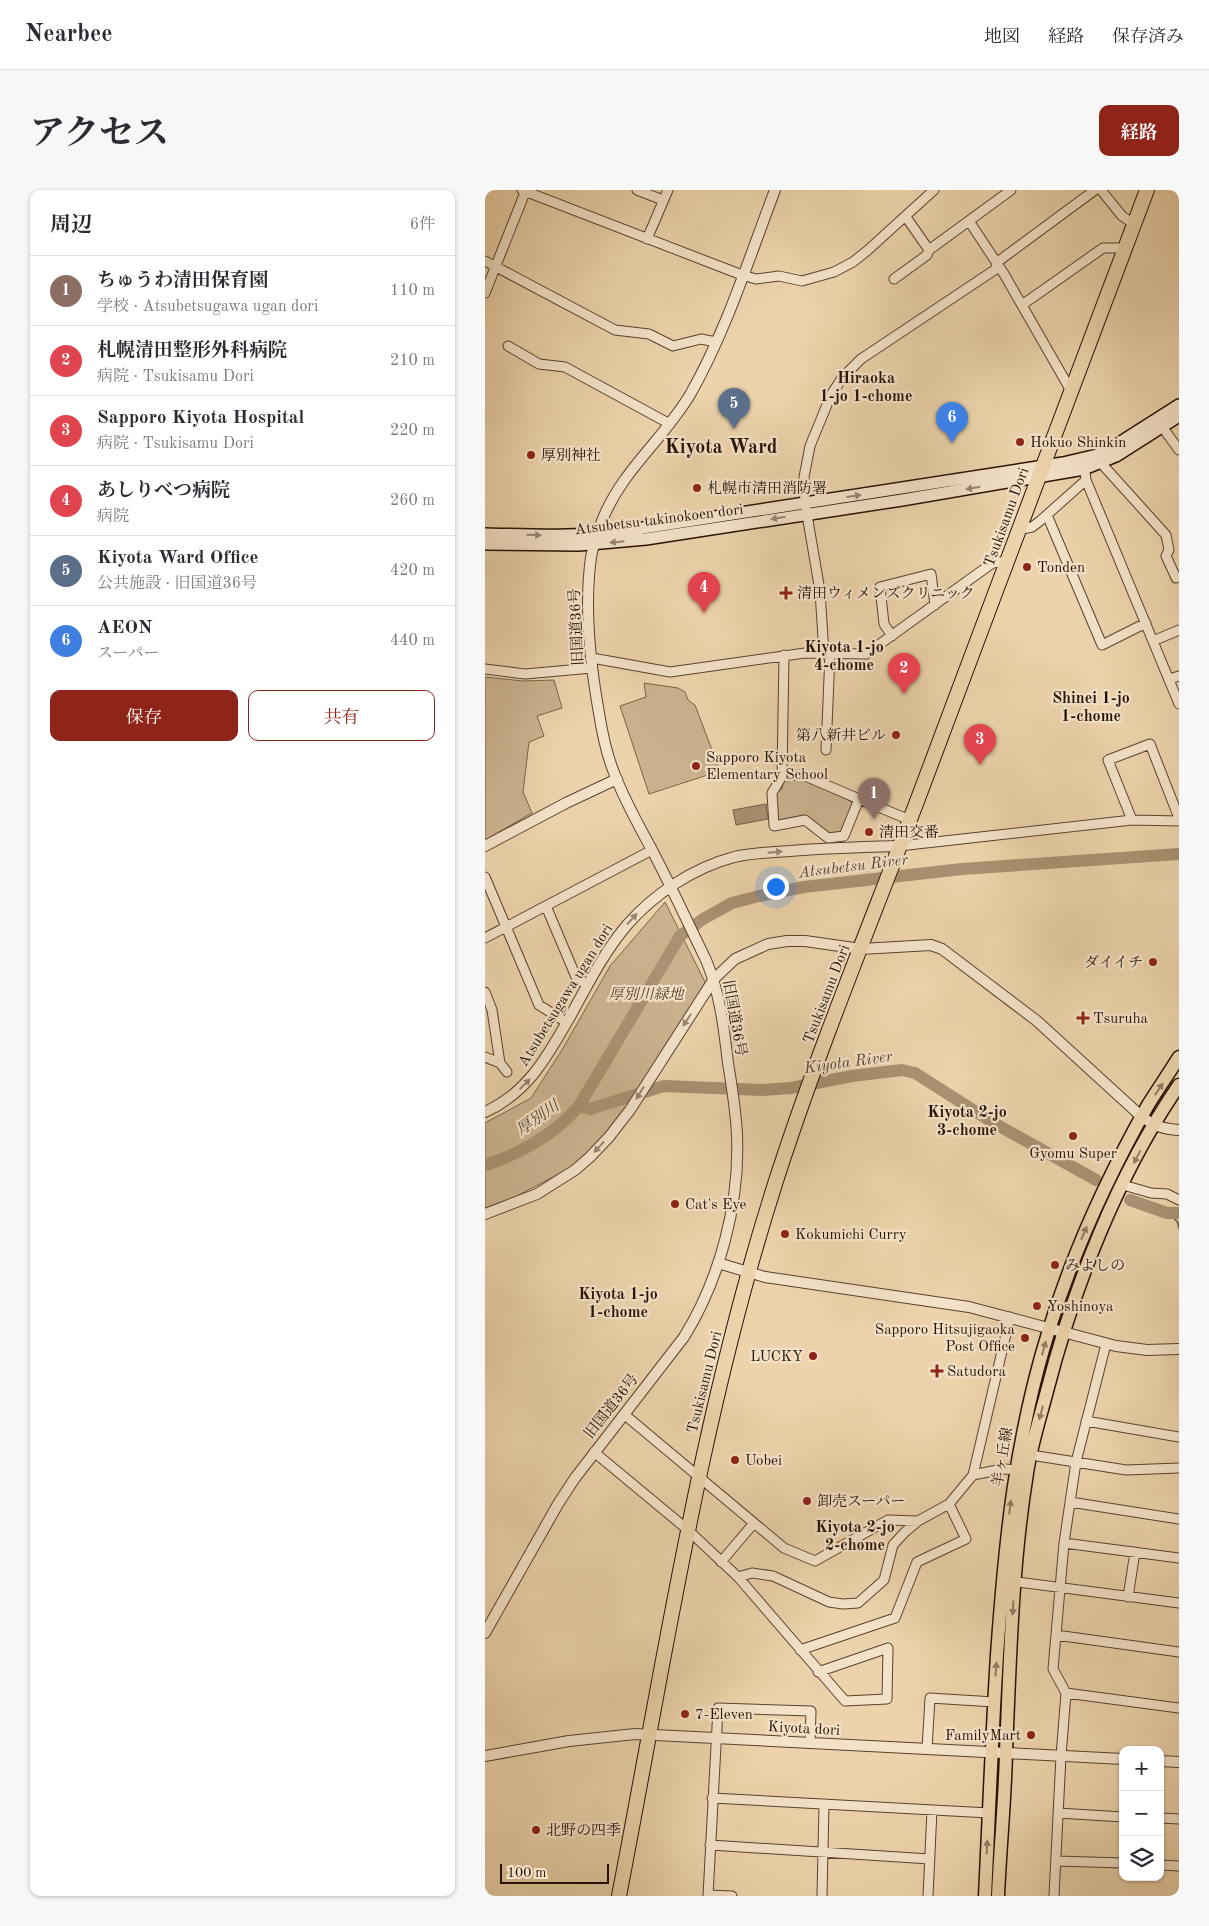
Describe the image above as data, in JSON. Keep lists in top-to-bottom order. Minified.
{"streets":{"highway":["Tsukisamu Dori"],"main road":["Atsubetsu takinokoen dori","羊ヶ丘線"],"street":["旧国道36号","Atsubetsugawa ugan dori","Kiyota dori"]},"crossings":[["Tsukisamu Dori","Atsubetsu takinokoen dori"],["Tsukisamu Dori","Atsubetsugawa ugan dori"],["Tsukisamu Dori","Kiyota dori"],["Atsubetsu takinokoen dori","旧国道36号"],["旧国道36号","Atsubetsugawa ugan dori"],["羊ヶ丘線","Kiyota dori"]],"one_way":["Atsubetsugawa ugan dori"],"districts":["Hiraoka 1-jo 1-chome","Kiyota Ward","Kiyota 1-jo 4-chome","Shinei 1-jo 1-chome","Kiyota 2-jo 3-chome","Kiyota 1-jo 1-chome","Kiyota 2-jo 2-chome"],"water":["Atsubetsu River","Kiyota River","厚別川"],"parks":["厚別川緑地"],"places":{"other":["Hokuo Shinkin","厚別神社","札幌市清田消防署","Tonden","第八新井ビル","Sapporo Kiyota Elementary School","清田交番","ダイイチ","Gyomu Super","Cat's Eye","Kokumichi Curry","みよしの","Yoshinoya","Sapporo Hitsujigaoka Post Office","LUCKY","Uobei","卸売スーパー","7-Eleven","FamilyMart","北野の四季"],"health":["清田ウィメンズクリニック","Tsuruha","Satudora"]},"scale_bar":"100 m","page":{"header":"Nearbee","nav":["地図","経路","保存済み"],"title":"アクセス","buttons":["経路",["保存","共有"]],"heading":["周辺","6件"],"list":[{"mark":"1","name":"ちゅうわ清田保育園","note":"学校 · Atsubetsugawa ugan dori","value":"110 m"},{"mark":"2","name":"札幌清田整形外科病院","note":"病院 · Tsukisamu Dori","value":"210 m"},{"mark":"3","name":"Sapporo Kiyota Hospital","note":"病院 · Tsukisamu Dori","value":"220 m"},{"mark":"4","name":"あしりべつ病院","note":"病院","value":"260 m"},{"mark":"5","name":"Kiyota Ward Office","note":"公共施設 · 旧国道36号","value":"420 m"},{"mark":"6","name":"AEON","note":"スーパー","value":"440 m"}],"pins":["5","6","4","2","3","1"],"map_buttons":["+","−"],"scale":"100 m"}}
